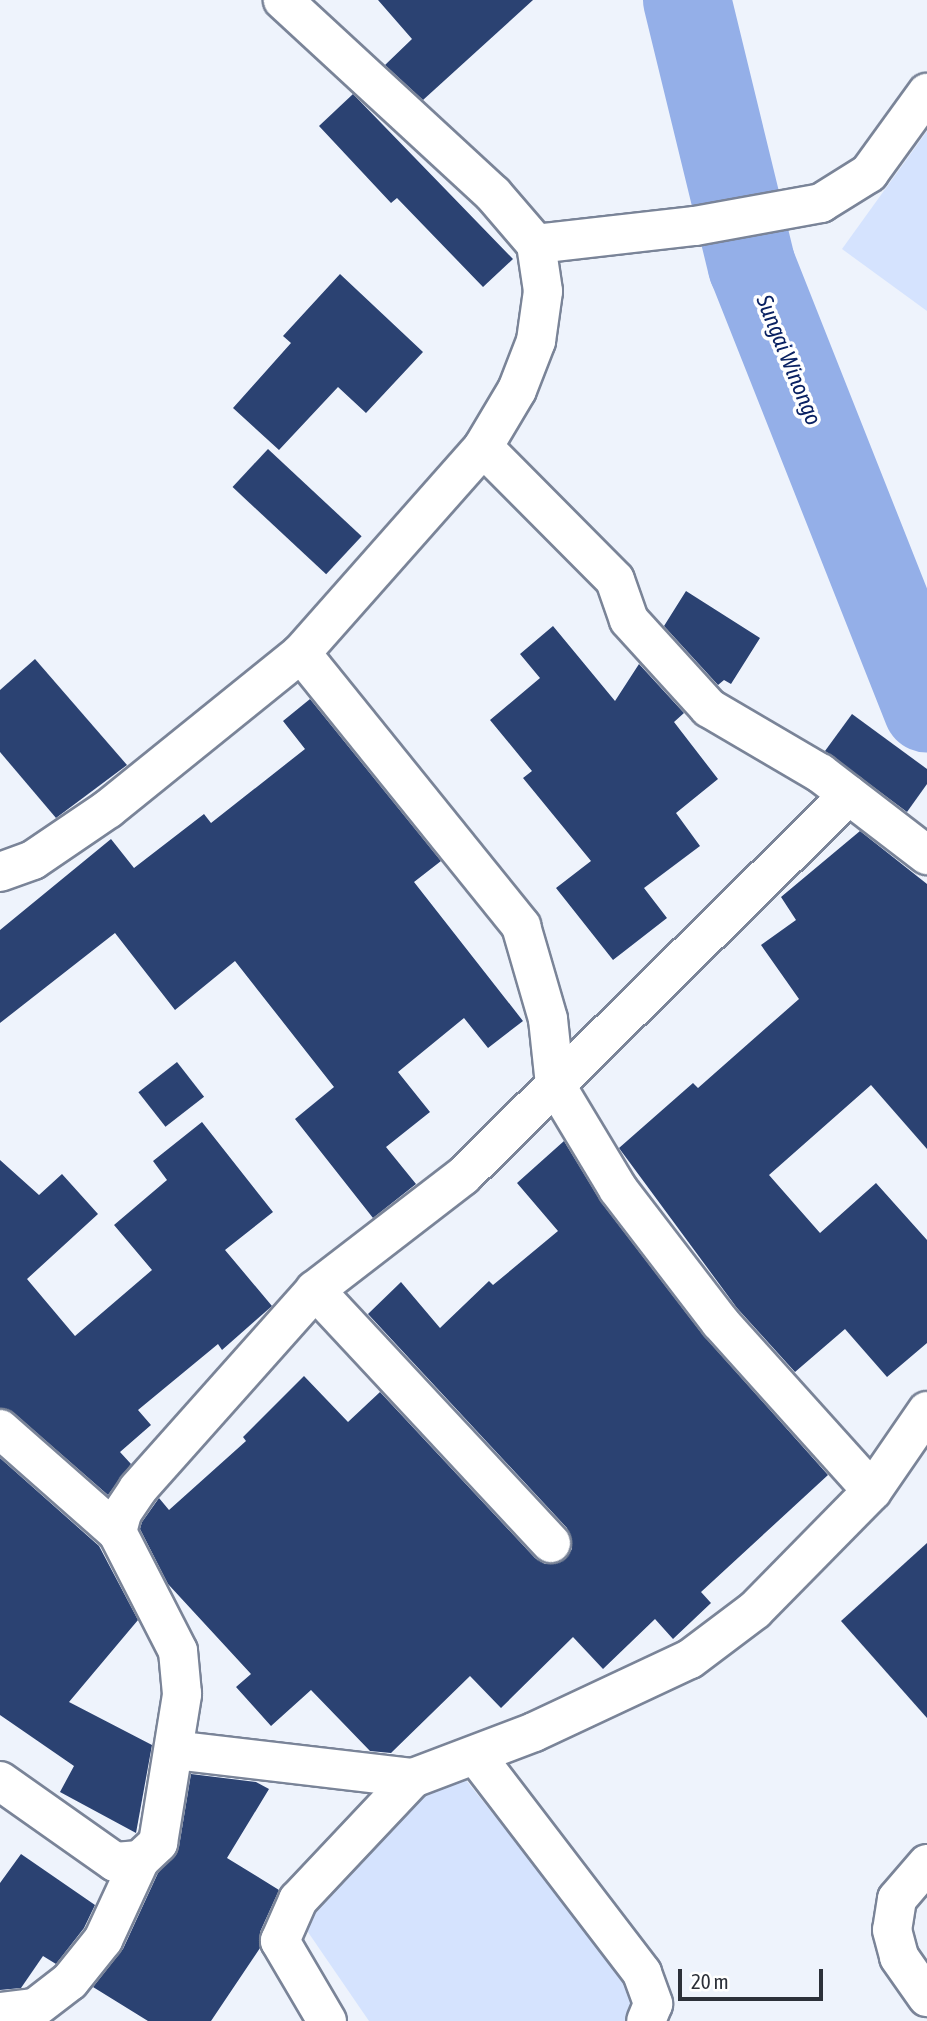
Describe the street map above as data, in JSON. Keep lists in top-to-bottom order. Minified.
{"water":["Sungai Winongo"],"scale_bar":"20 m"}
